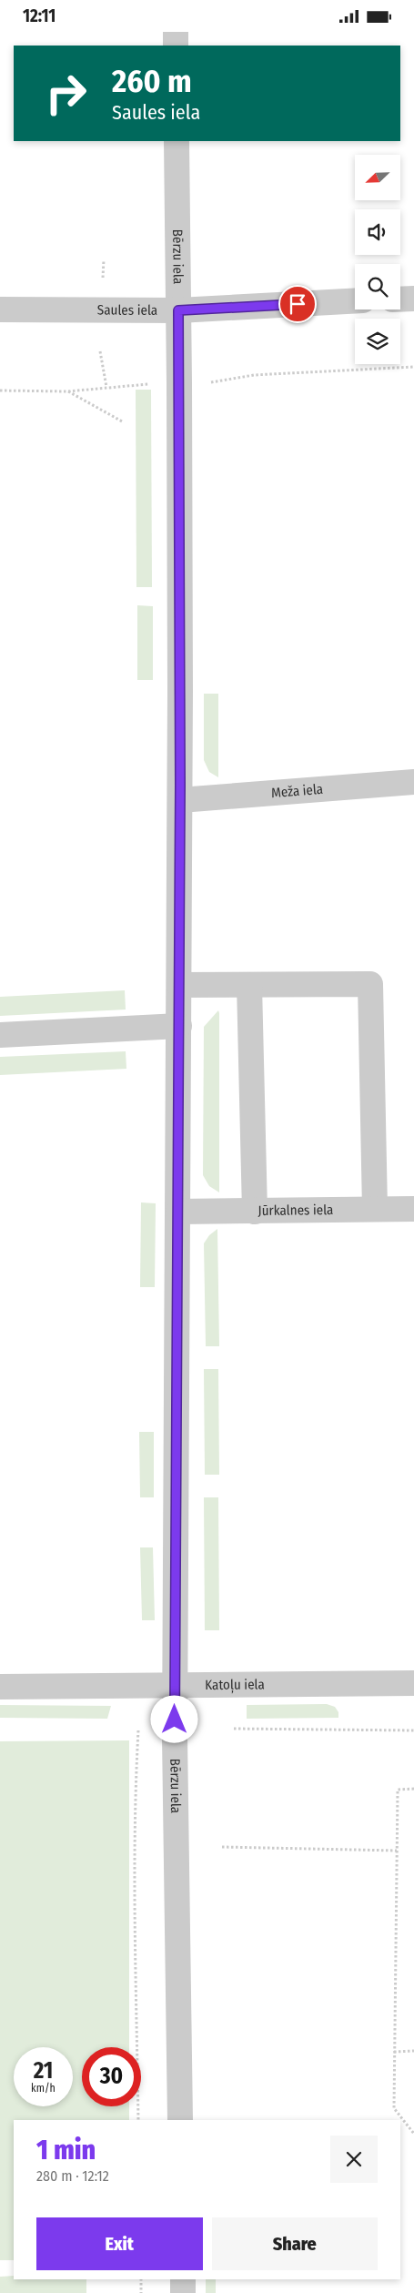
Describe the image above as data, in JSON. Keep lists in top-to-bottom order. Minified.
{"streets":{"street":["Bērzu iela","Saules iela","Meža iela","Jūrkalnes iela","Katoļu iela"]},"crossings":[["Bērzu iela","Saules iela"],["Bērzu iela","Meža iela"],["Bērzu iela","Jūrkalnes iela"],["Bērzu iela","Katoļu iela"]],"north":"bottom left","page":{"status":"12:11","turn":["260 m","Saules iela"],"speed":"21 km/h","limit":"30","heading":["1 min","280 m · 12:12"],"buttons":["Exit","Share"]}}
